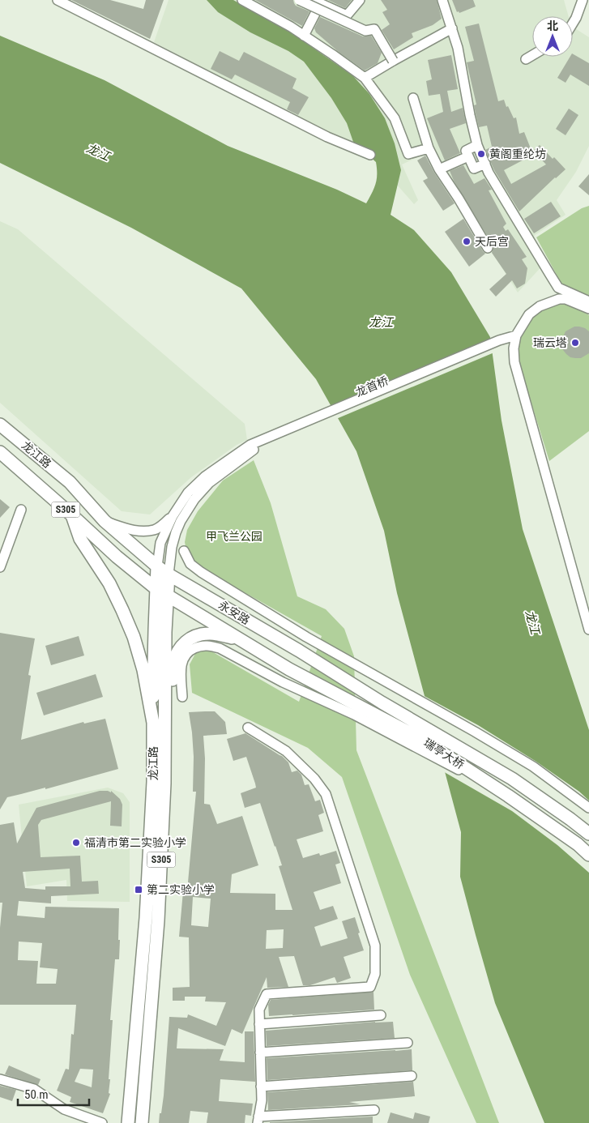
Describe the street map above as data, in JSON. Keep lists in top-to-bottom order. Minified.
{"streets":{"main road":["龙江路","S305","永安路","瑞亭大桥"],"street":["龙首桥"]},"crossings":[["龙江路","永安路"],["永安路","瑞亭大桥"]],"water":["龙江"],"parks":["甲飞兰公园"],"places":{"other":["黄阁重纶坊","天后宫","瑞云塔","福清市第二实验小学"],"transit":["第二实验小学"]},"scale_bar":"50 m","north":"top"}
